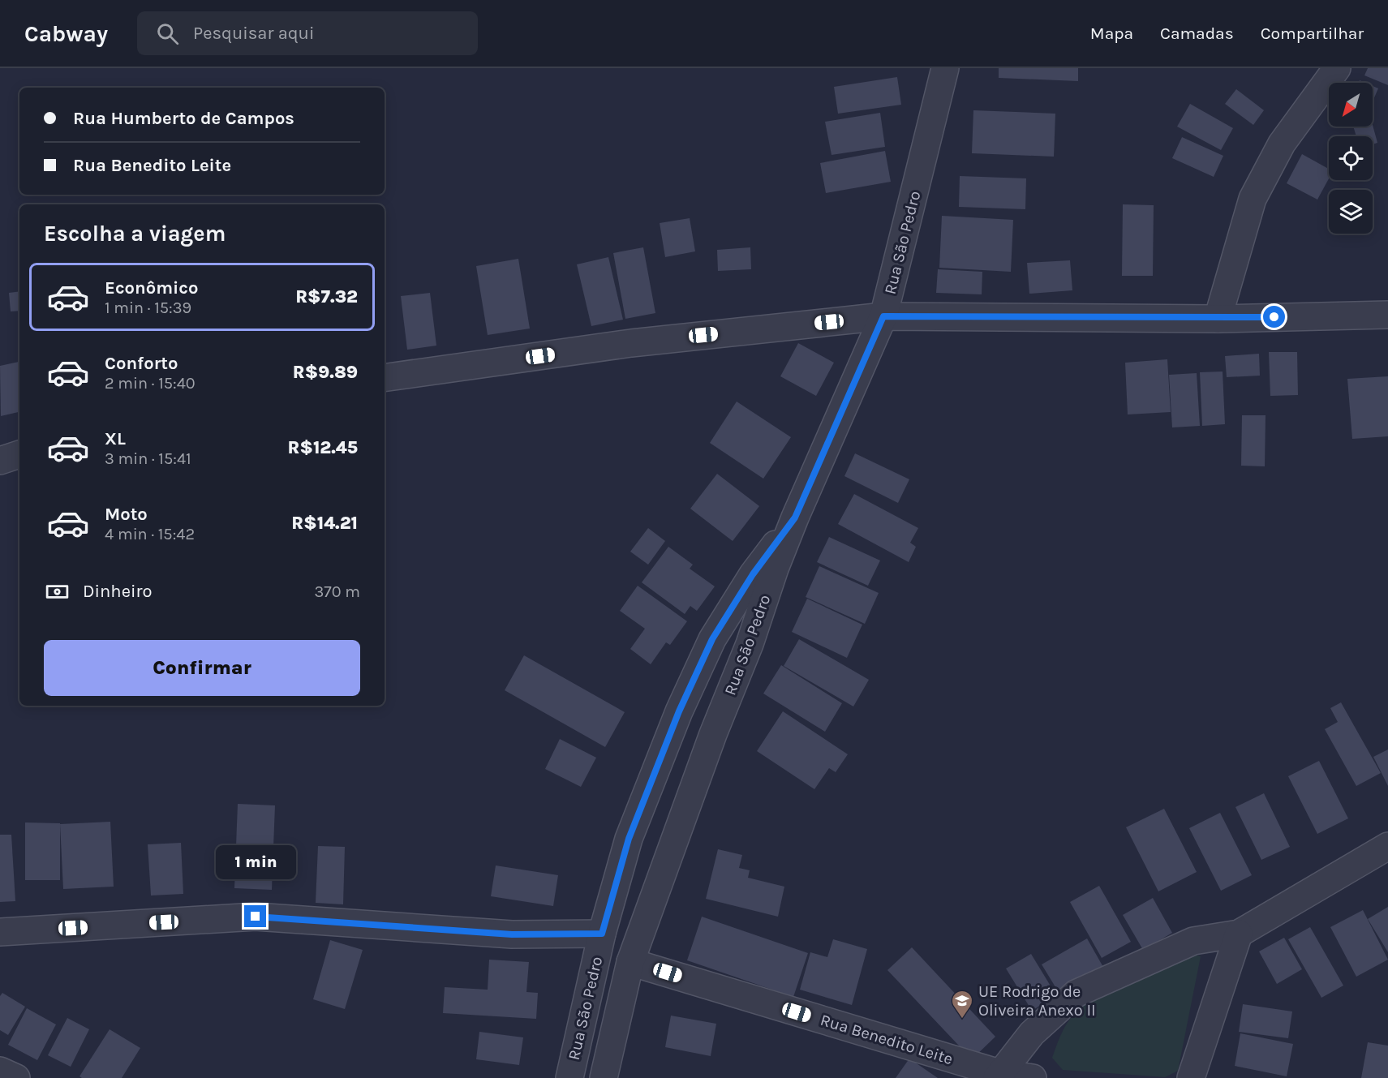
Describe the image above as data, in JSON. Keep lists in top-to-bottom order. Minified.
{"streets":{"street":["Rua São Pedro","Rua Benedito Leite"]},"crossings":[["Rua São Pedro","Rua Benedito Leite"]],"places":{"school or university":["UE Rodrigo de Oliveira Anexo II"]},"north":"bottom left","page":{"header":"Cabway","search":"Pesquisar aqui","nav":["Mapa","Camadas","Compartilhar"],"banner":["Rua Humberto de Campos","Rua Benedito Leite"],"heading":"Escolha a viagem","list":[{"name":"Econômico","note":"1 min · 15:39","value":"R$7.32"},{"name":"Conforto","note":"2 min · 15:40","value":"R$9.89"},{"name":"XL","note":"3 min · 15:41","value":"R$12.45"},{"name":"Moto","note":"4 min · 15:42","value":"R$14.21"}],"pay":["Dinheiro","370 m"],"buttons":"Confirmar","bubble":"1 min"}}
